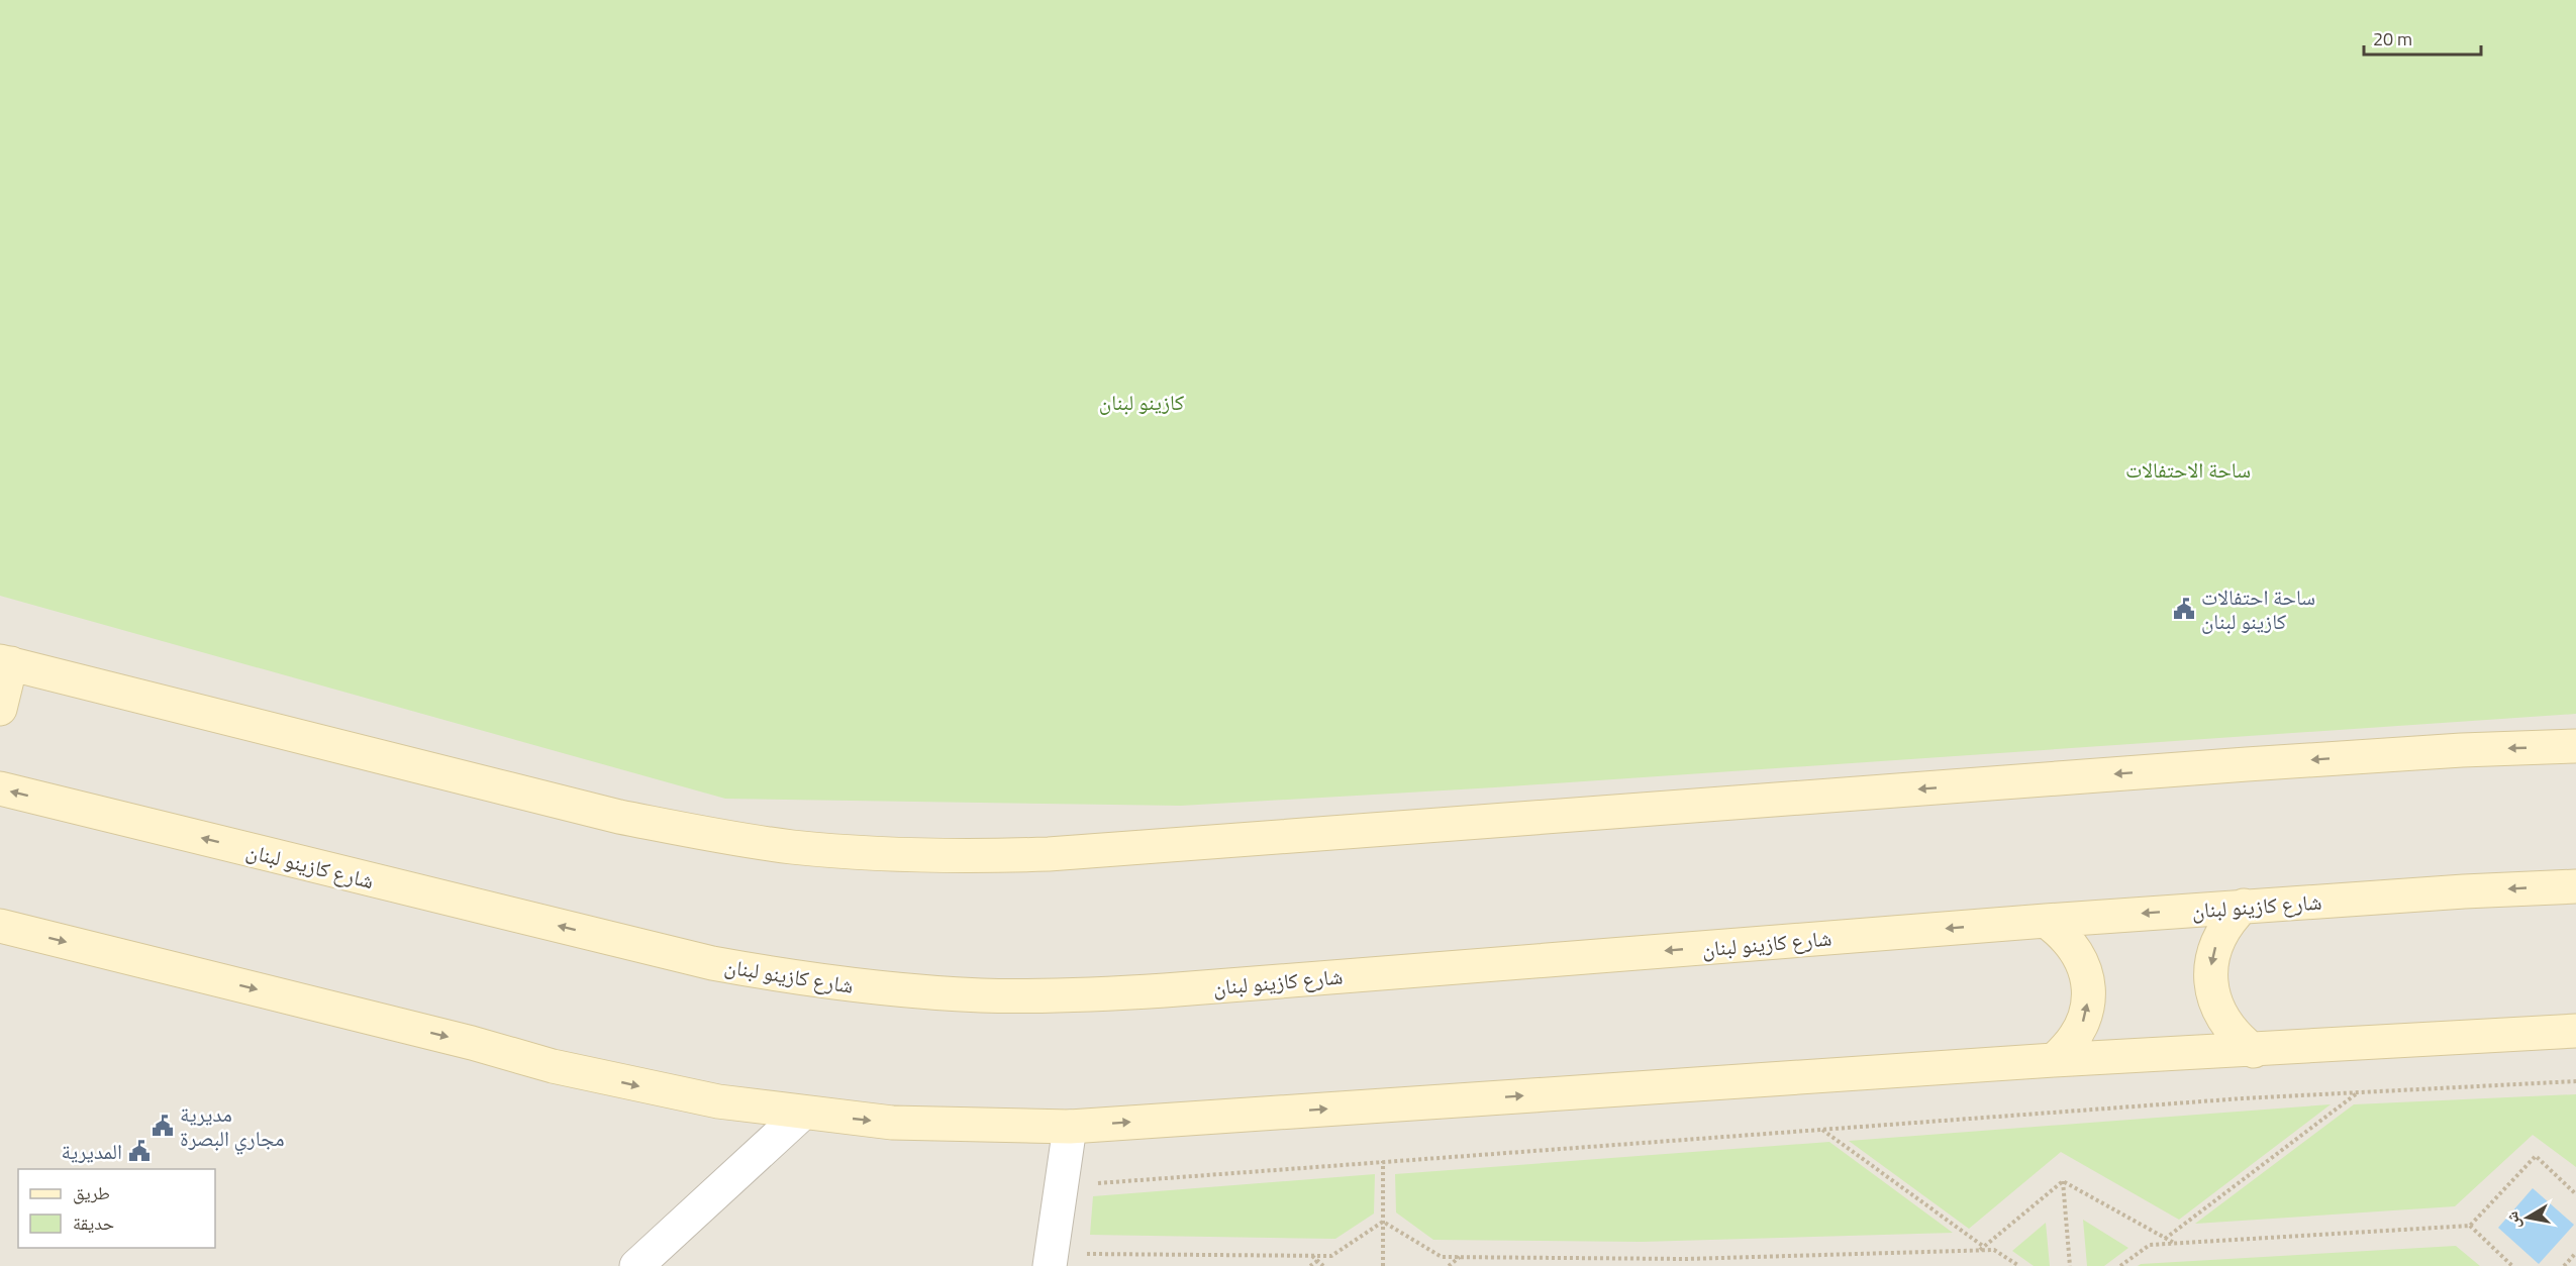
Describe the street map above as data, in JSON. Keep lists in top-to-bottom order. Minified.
{"streets":{"main road":["شارع كازينو لبنان"]},"parks":["كازينو لبنان","ساحة الاحتفالات"],"places":{"public building":["ساحة احتفالات كازينو لبنان","مديرية مجاري البصرة","المديرية"]},"legend":["طريق","حديقة"],"scale_bar":"20 m","north":"left"}
